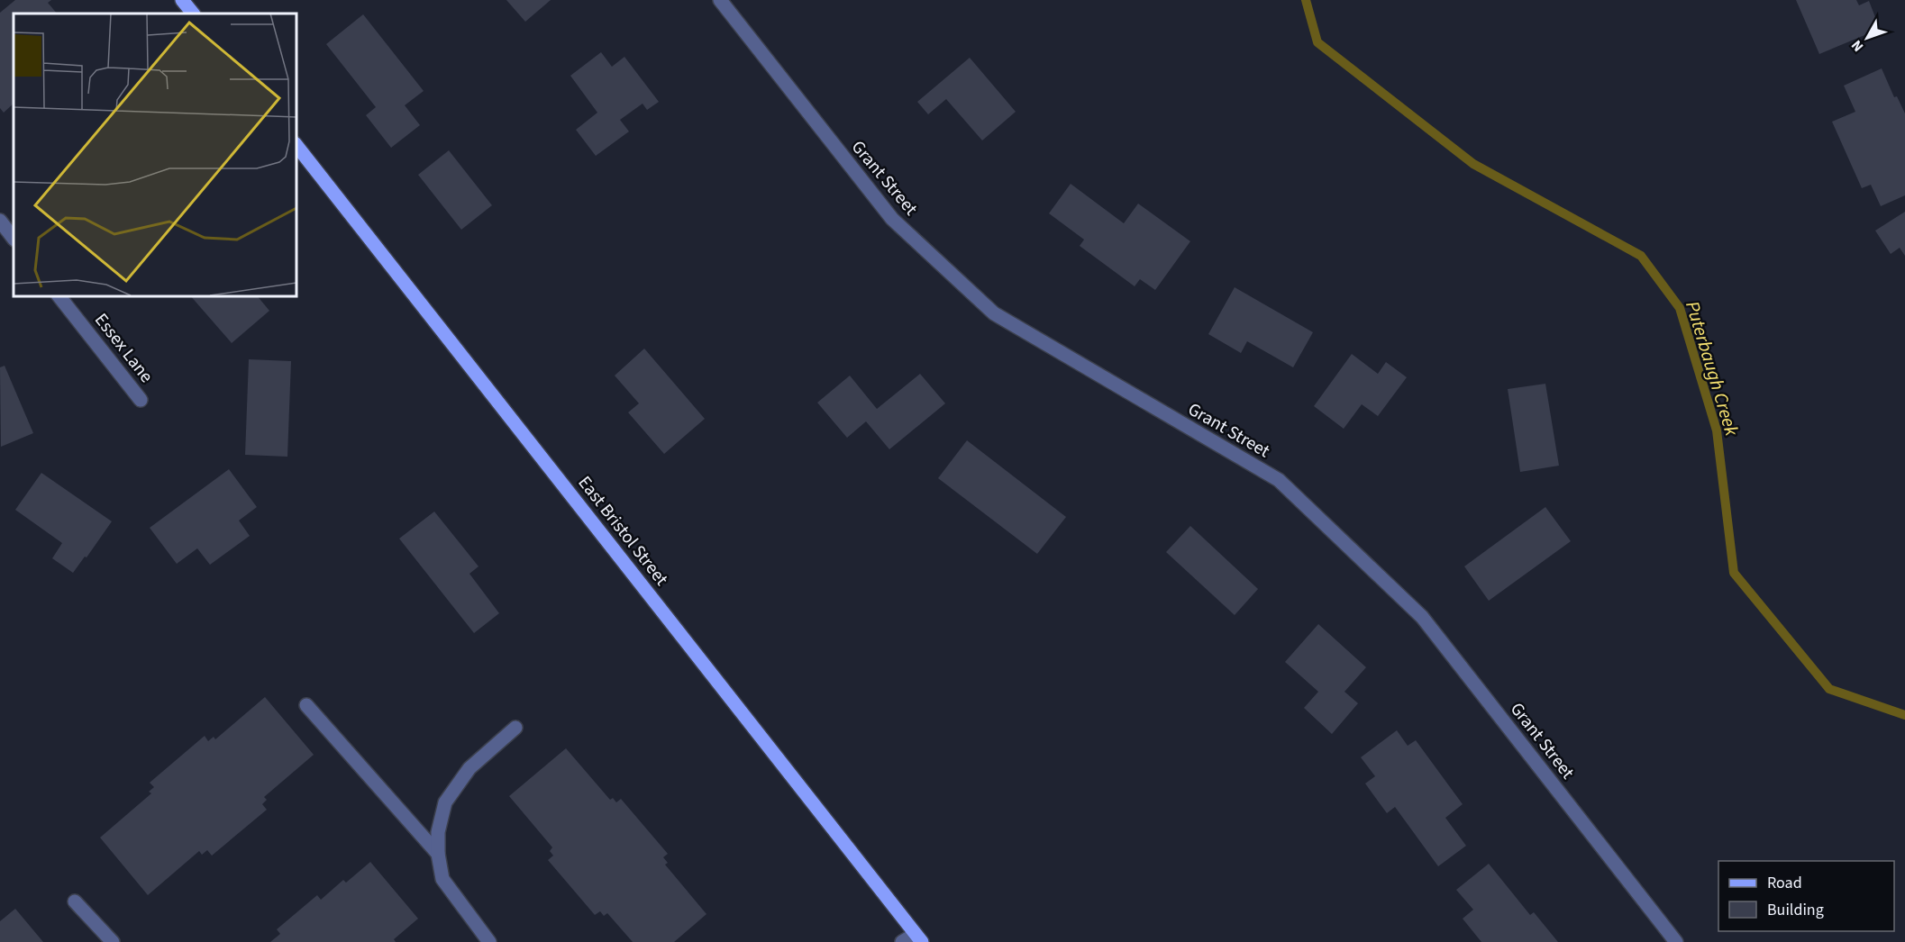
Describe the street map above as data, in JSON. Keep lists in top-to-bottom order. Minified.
{"streets":{"main road":["East Bristol Street"],"street":["Grant Street","Essex Lane"]},"water":["Puterbaugh Creek"],"legend":["Road","Building"],"north":"bottom left"}
